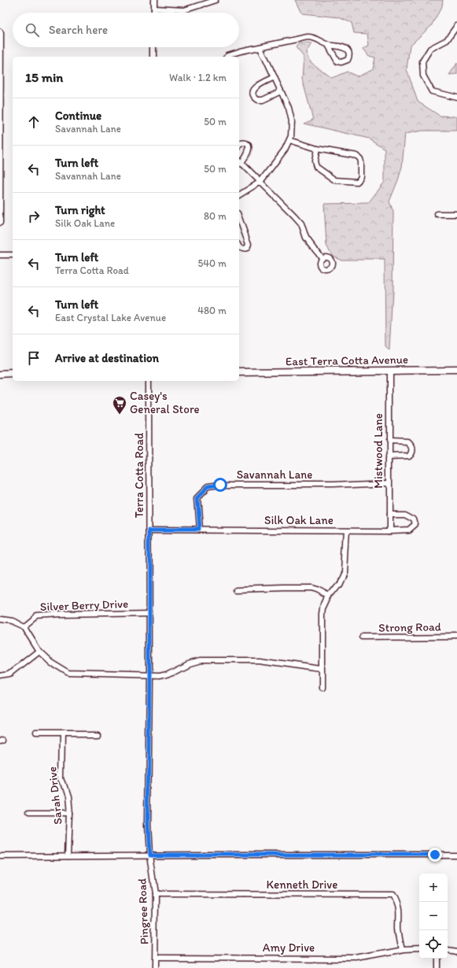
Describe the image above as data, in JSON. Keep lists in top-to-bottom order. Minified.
{"streets":{"main road":["East Terra Cotta Avenue"],"street":["Mistwood Lane","Savannah Lane","Terra Cotta Road","Silk Oak Lane","Silver Berry Drive","Strong Road","Sarah Drive","Kenneth Drive","Pingree Road","Amy Drive"]},"crossings":[["East Terra Cotta Avenue","Mistwood Lane"],["Mistwood Lane","Savannah Lane"],["Mistwood Lane","Silk Oak Lane"],["Savannah Lane","Silk Oak Lane"],["Terra Cotta Road","Silk Oak Lane"],["Terra Cotta Road","Silver Berry Drive"],["Terra Cotta Road","Pingree Road"],["Kenneth Drive","Pingree Road"],["Kenneth Drive","Amy Drive"],["Pingree Road","Amy Drive"]],"places":{"supermarket":["Casey's General Store"]},"page":{"search":"Search here","heading":["15 min","Walk · 1.2 km"],"list":[["Continue","Savannah Lane","50 m"],["Turn left","Savannah Lane","50 m"],["Turn right","Silk Oak Lane","80 m"],["Turn left","Terra Cotta Road","540 m"],["Turn left","East Crystal Lake Avenue","480 m"],"Arrive at destination"],"map_buttons":["+","−"]}}
